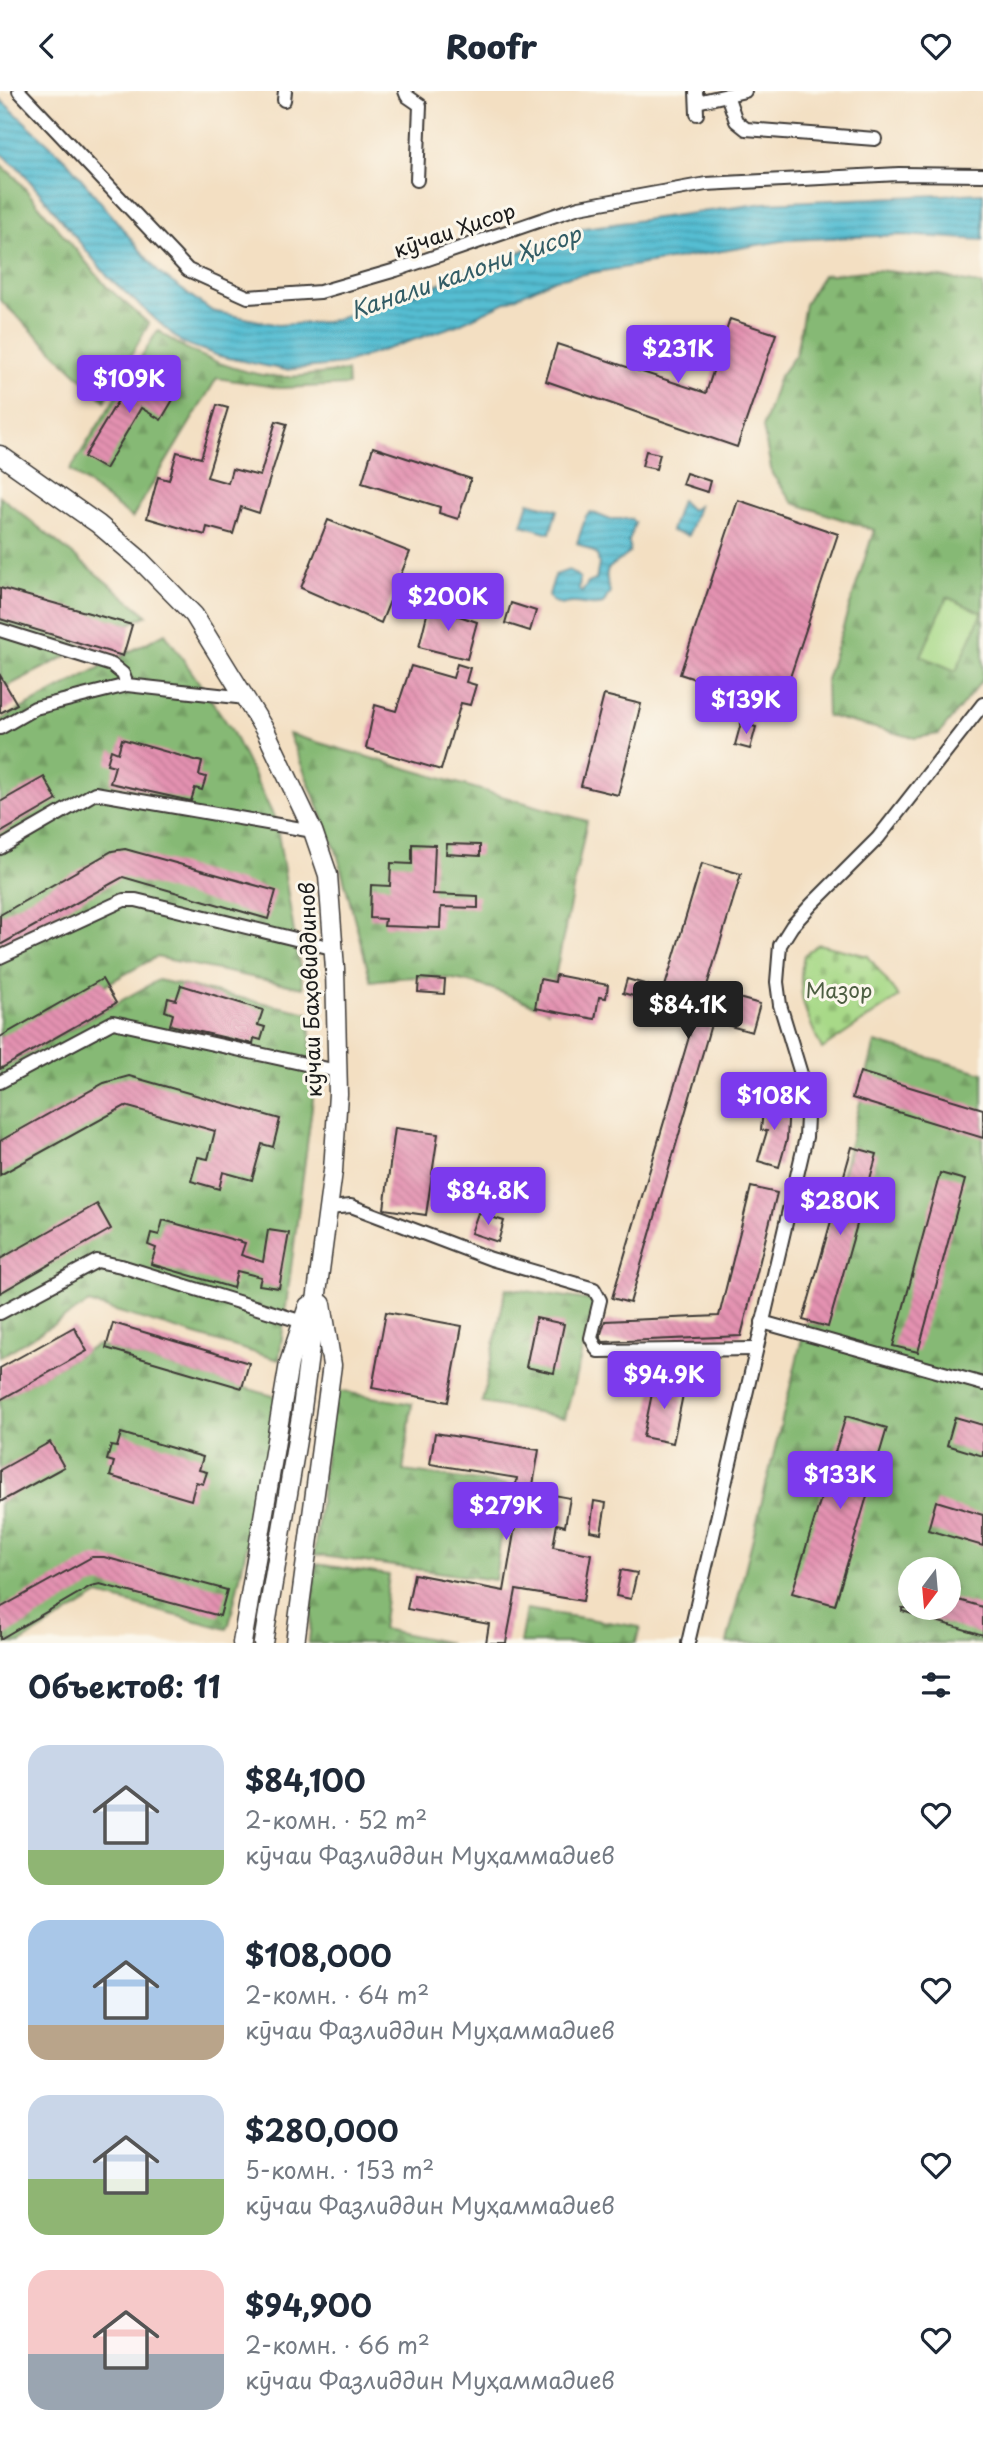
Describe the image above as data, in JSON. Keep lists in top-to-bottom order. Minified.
{"streets":{"street":["кӯчаи Ҳисор","кӯчаи Баҳовиддинов"]},"water":["Канали калони Ҳисор"],"parks":["Мазор"],"north":"bottom","page":{"header":"Roofr","price":["$231K","$109K","$200K","$139K","$84.1K","$108K","$84.8K","$280K","$94.9K","$133K","$279K"],"heading":"Объектов: 11","list":[{"name":"$84,100","note":"2-комн. · 52 m² · кӯчаи Фазлиддин Муҳаммадиев"},{"name":"$108,000","note":"2-комн. · 64 m² · кӯчаи Фазлиддин Муҳаммадиев"},{"name":"$280,000","note":"5-комн. · 153 m² · кӯчаи Фазлиддин Муҳаммадиев"},{"name":"$94,900","note":"2-комн. · 66 m² · кӯчаи Фазлиддин Муҳаммадиев"}]}}
